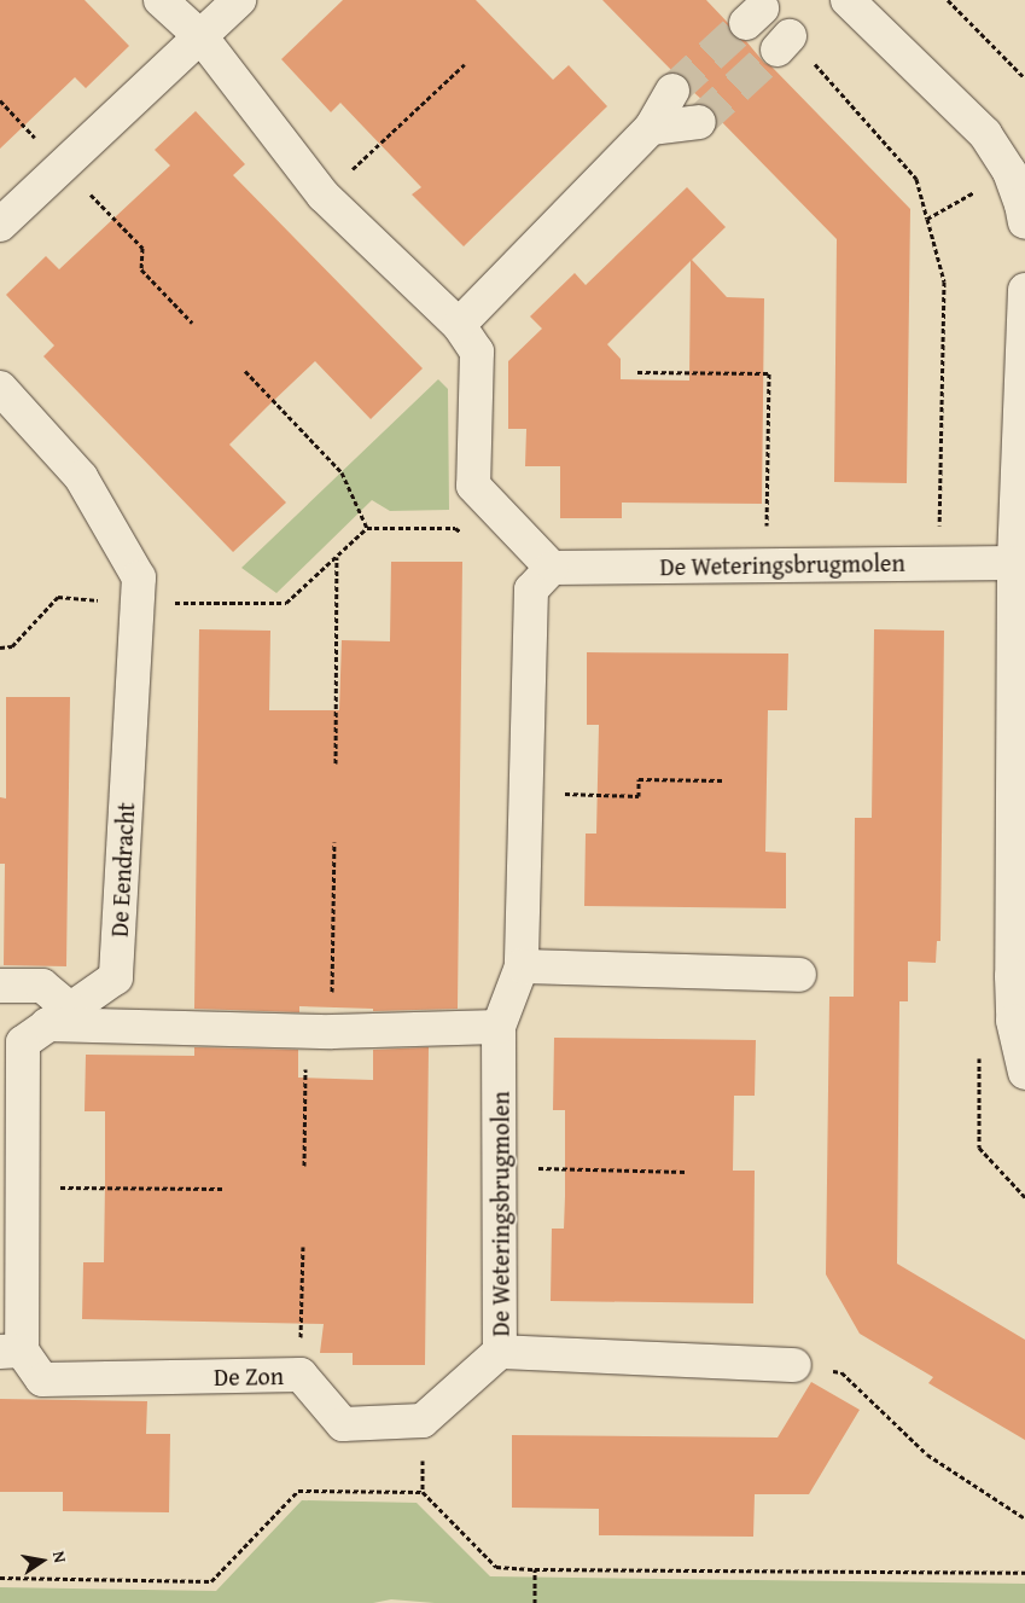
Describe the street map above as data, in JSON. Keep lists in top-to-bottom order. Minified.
{"streets":{"street":["De Weteringsbrugmolen","De Eendracht","De Zon"]},"crossings":[["De Eendracht","De Zon"]],"north":"right"}
